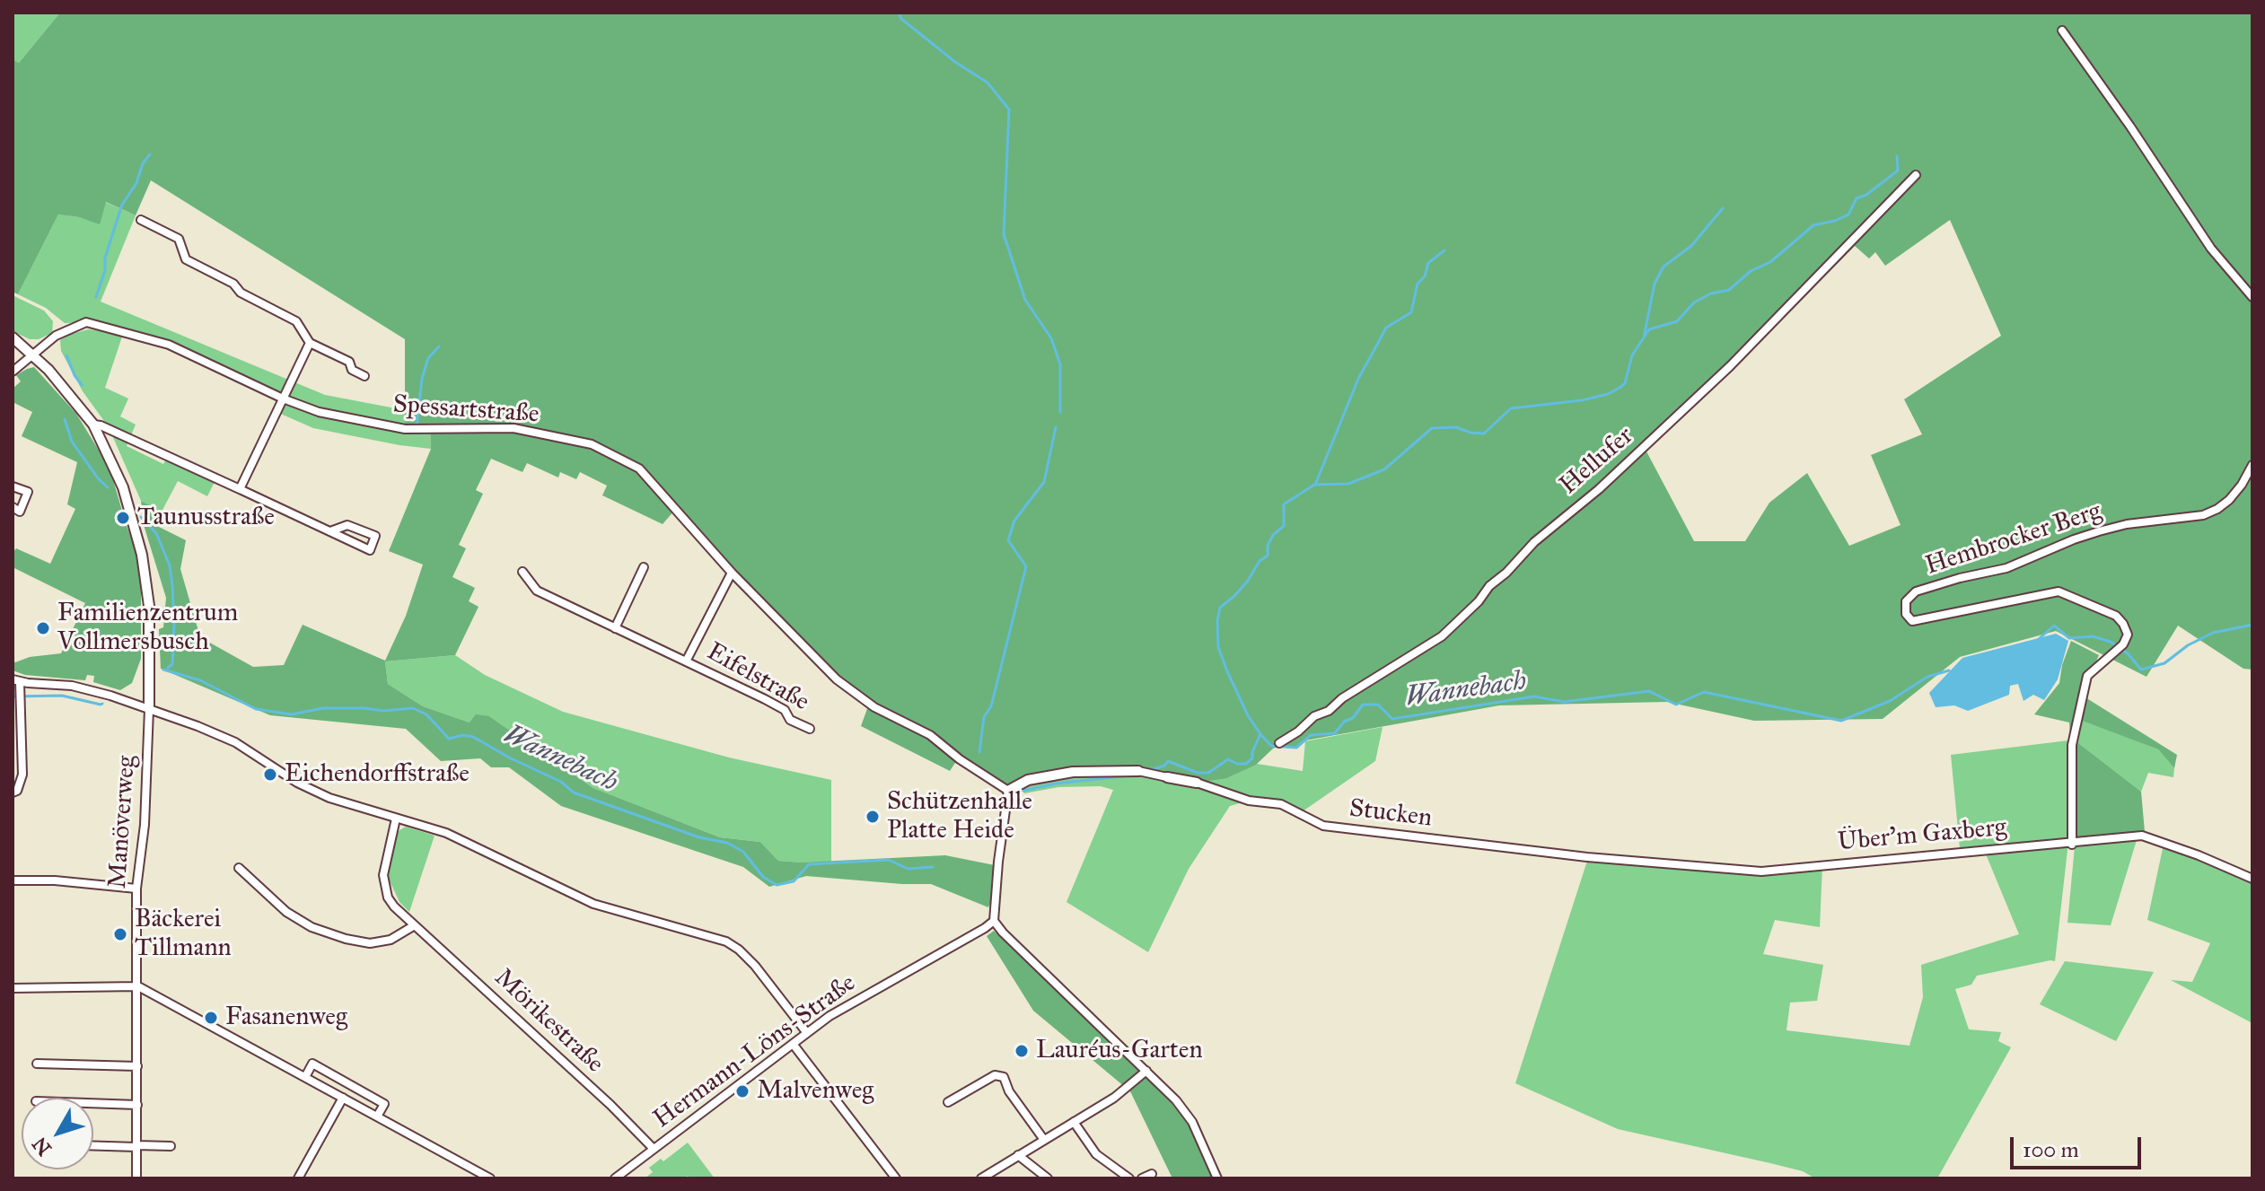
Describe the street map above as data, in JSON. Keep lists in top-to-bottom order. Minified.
{"streets":{"street":["Spessartstraße","Hellufer","Hembrocker Berg","Eifelstraße","Stucken","Manöverweg","Über'm Gaxberg","Mörikestraße","Hermann-Löns-Straße"]},"crossings":[["Spessartstraße","Eifelstraße"],["Hembrocker Berg","Über'm Gaxberg"],["Stucken","Über'm Gaxberg"],["Mörikestraße","Hermann-Löns-Straße"]],"water":["Wannebach"],"places":["Taunusstraße","Familienzentrum Vollmersbusch","Eichendorffstraße","Schützenhalle Platte Heide","Bäckerei Tillmann","Fasanenweg","Lauréus-Garten","Malvenweg"],"scale_bar":"100 m","north":"bottom left"}
